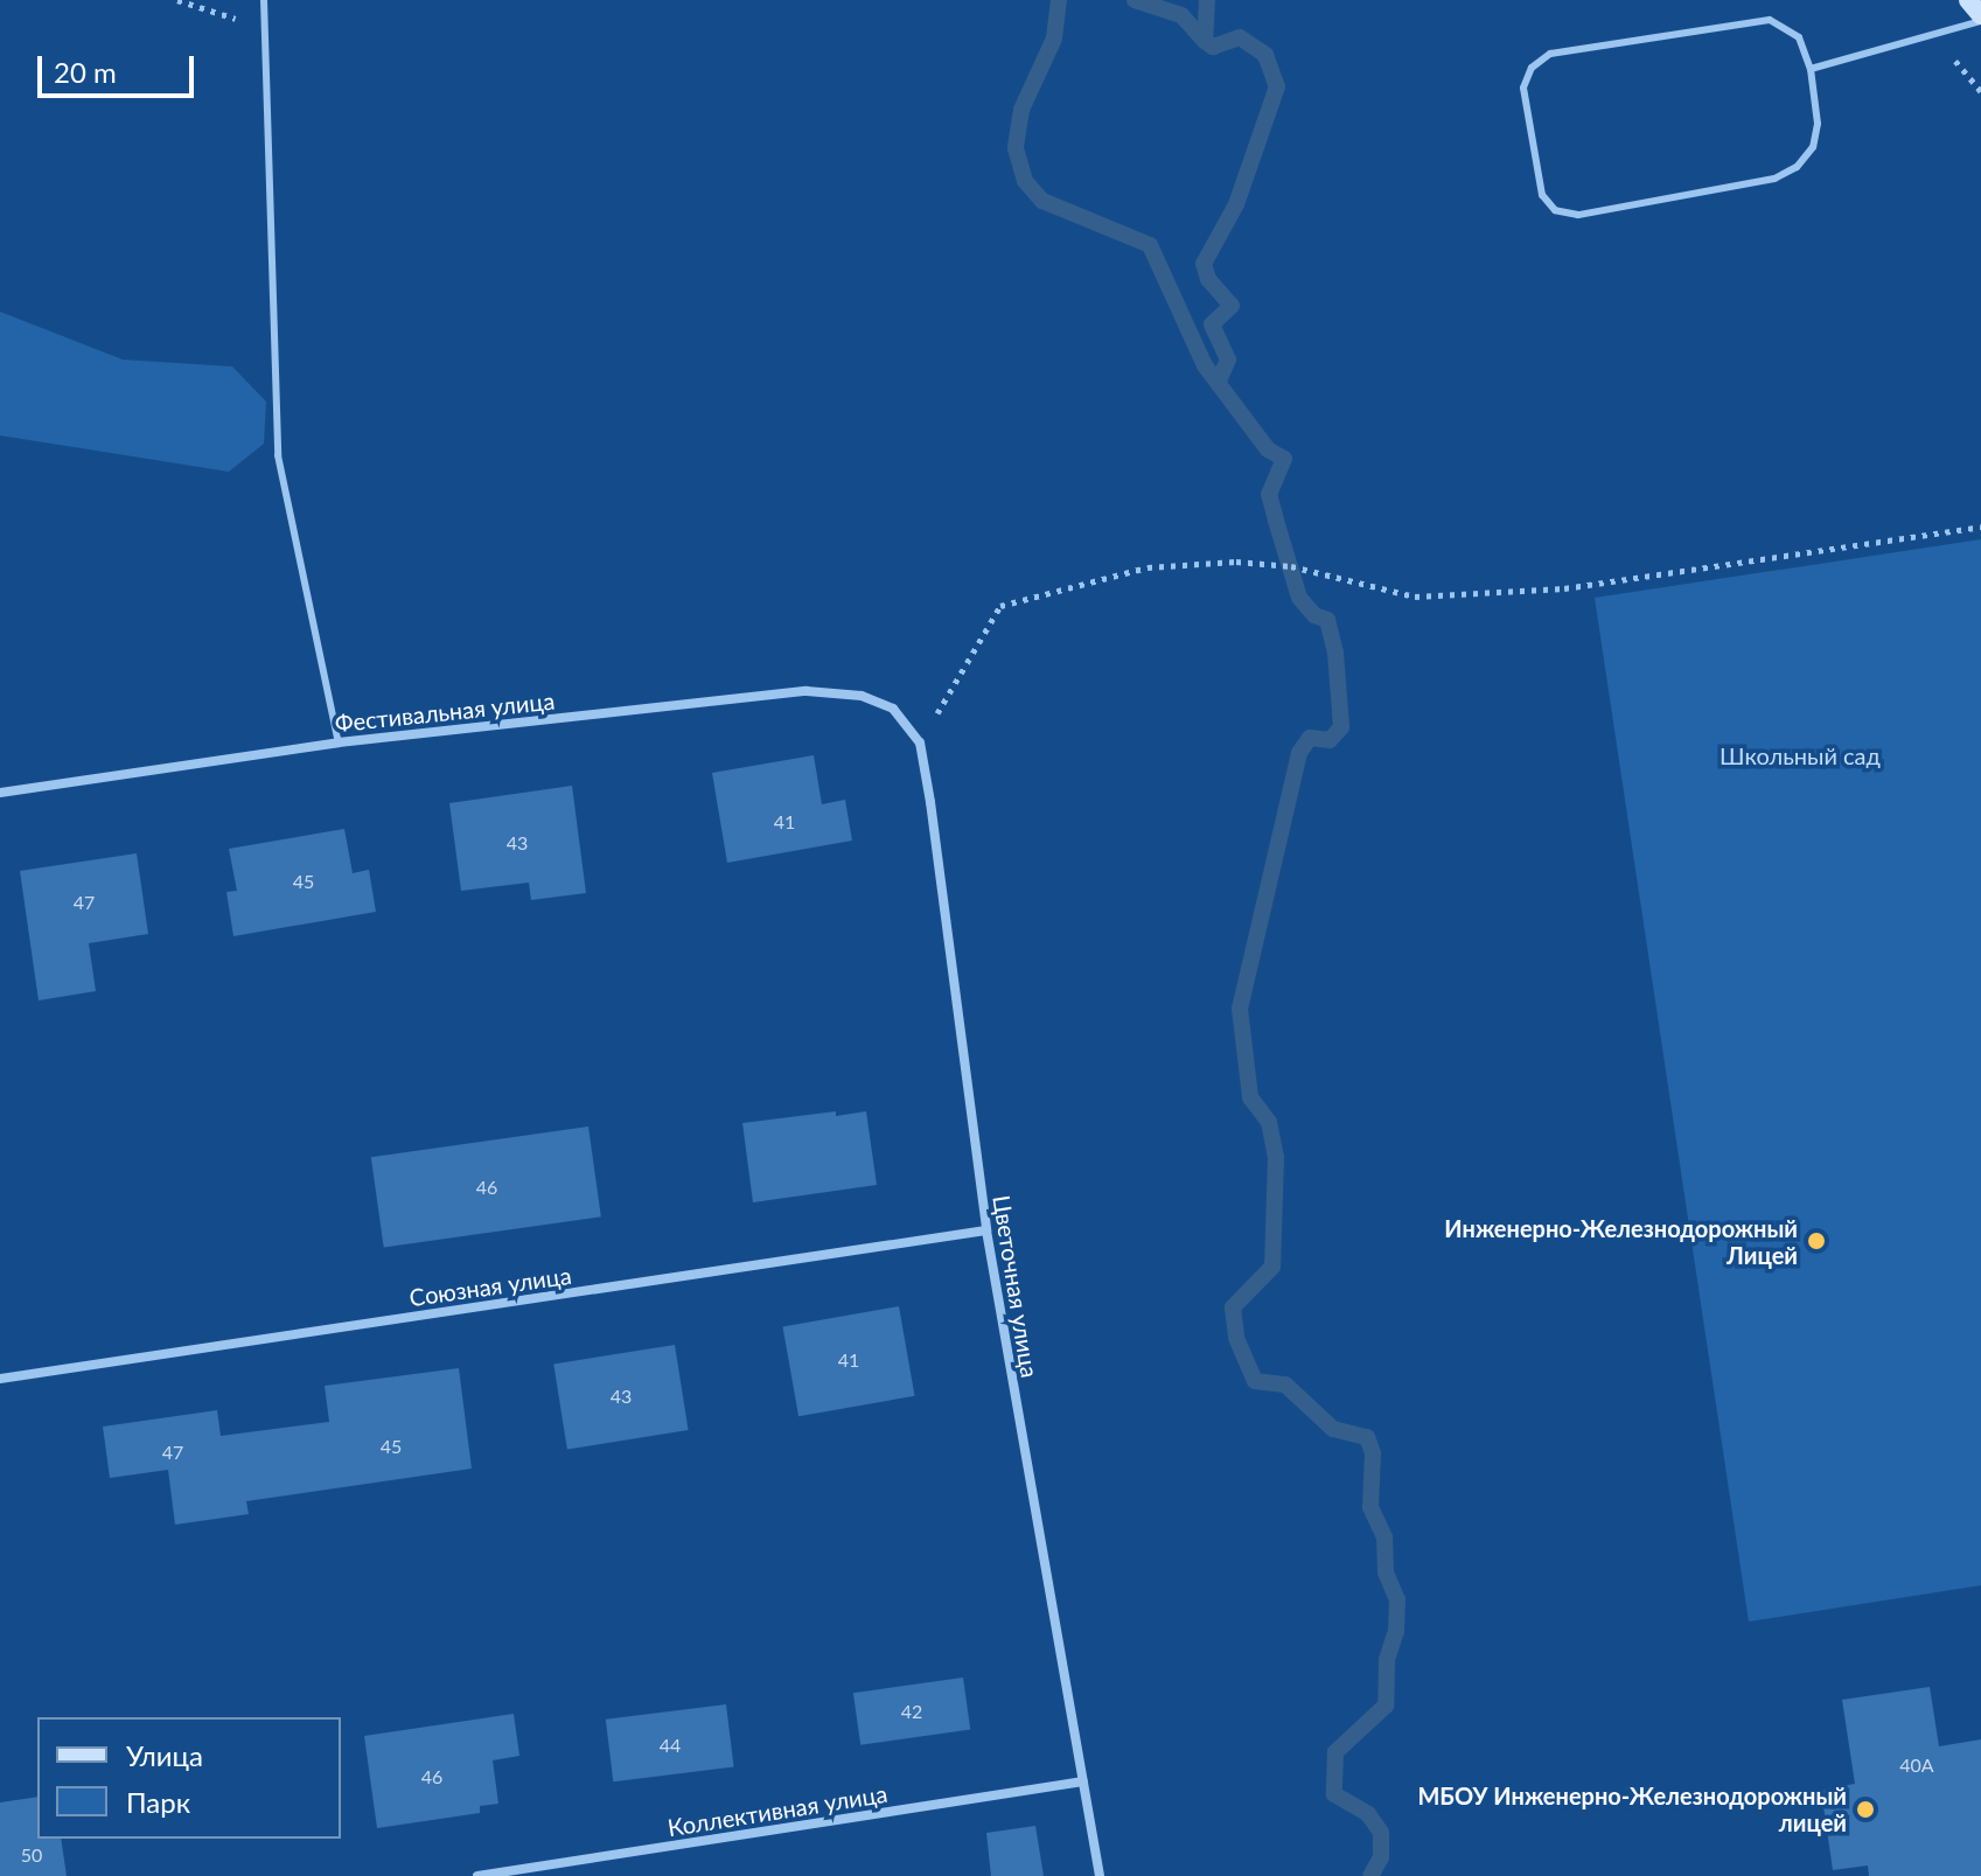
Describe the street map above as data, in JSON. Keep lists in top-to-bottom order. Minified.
{"streets":{"street":["Фестивальная улица","Союзная улица","Цветочная улица","Коллективная улица"]},"crossings":[["Фестивальная улица","Цветочная улица"],["Союзная улица","Цветочная улица"],["Цветочная улица","Коллективная улица"]],"parks":["Школьный сад"],"places":["Инженерно-Железнодорожный Лицей","МБОУ Инженерно-Железнодорожный лицей"],"house_numbers":["41","43","45","47","46","41","43","45","47","42","44","40А","46","50"],"legend":["Улица","Парк"],"scale_bar":"20 m"}
